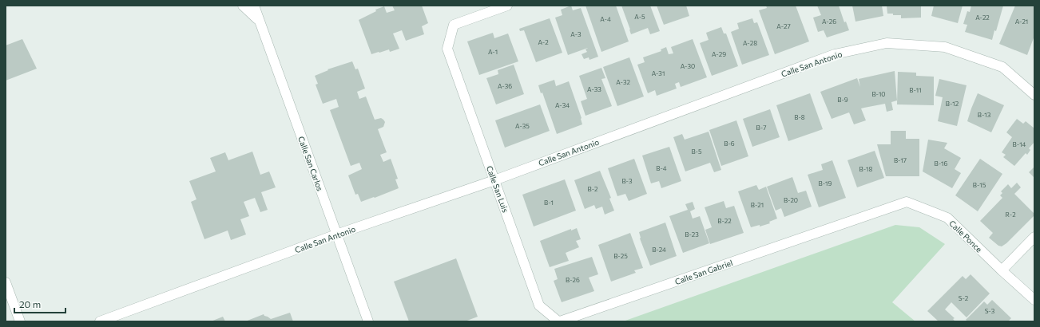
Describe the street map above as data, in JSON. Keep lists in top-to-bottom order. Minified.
{"streets":{"street":["Calle San Antonio","Calle San Carlos","Calle San Luis","Calle Ponce","Calle San Gabriel"]},"crossings":[["Calle San Antonio","Calle San Carlos"],["Calle San Antonio","Calle San Luis"],["Calle San Luis","Calle San Gabriel"],["Calle Ponce","Calle San Gabriel"]],"house_numbers":["A-5","A-22","A-4","A-26","A-21","A-27","A-3","A-2","A-28","A-1","A-29","A-30","A-31","A-32","A-36","A-33","B-11","B-10","B-9","B-12","A-34","B-13","B-8","A-35","B-7","B-6","B-14","B-5","B-17","B-16","B-4","B-18","B-3","B-19","B-15","B-2","B-20","B-1","B-21","R-2","B-22","B-23","B-24","B-25","B-26","S-2","S-3"],"scale_bar":"20 m"}
